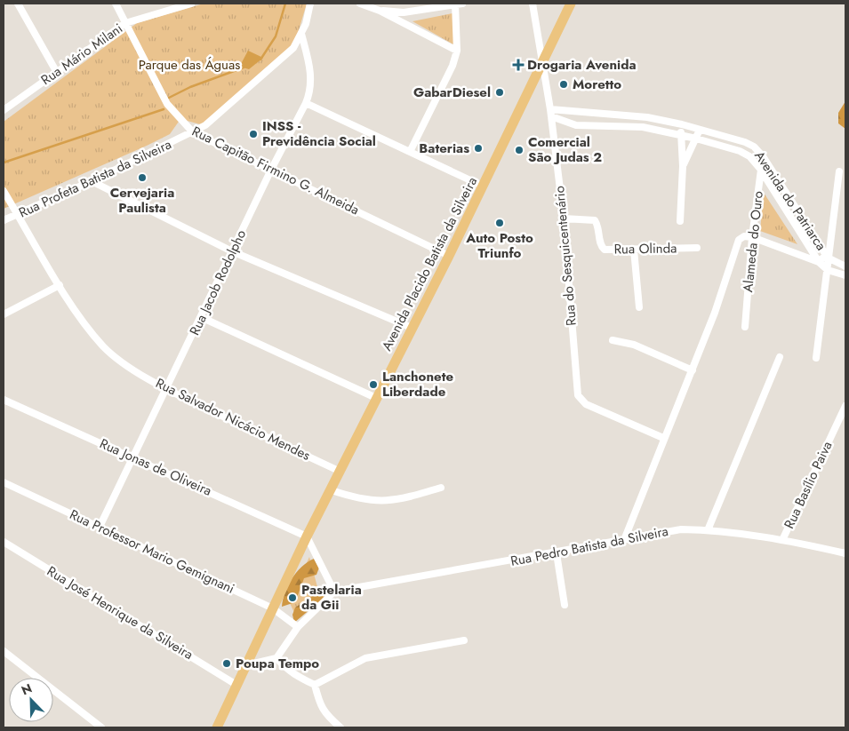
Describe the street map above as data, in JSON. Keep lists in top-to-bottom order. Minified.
{"streets":{"main road":["Avenida Placido Batista da Silveira"],"street":["Rua Mário Milani","Rua Capitão Firmino G. Almeida","Rua Profeta Batista da Silveira","Avenida do Patriarca","Alameda do Ouro","Rua Olinda","Rua do Sesquicentenário","Rua Jacob Rodolpho","Rua Salvador Nicácio Mendes","Rua Jonas de Oliveira","Rua Basílio Paiva","Rua Pedro Batista da Silveira","Rua Professor Mario Gemignani","Rua José Henrique da Silveira"]},"crossings":[["Rua Mário Milani","Rua Capitão Firmino G. Almeida"],["Rua Capitão Firmino G. Almeida","Rua Profeta Batista da Silveira"],["Rua Capitão Firmino G. Almeida","Avenida Placido Batista da Silveira"],["Rua Capitão Firmino G. Almeida","Rua Jacob Rodolpho"],["Rua Profeta Batista da Silveira","Rua Jacob Rodolpho"],["Rua Profeta Batista da Silveira","Rua Salvador Nicácio Mendes"],["Avenida do Patriarca","Alameda do Ouro"],["Avenida do Patriarca","Rua do Sesquicentenário"],["Rua Olinda","Rua do Sesquicentenário"],["Rua do Sesquicentenário","Avenida Placido Batista da Silveira"],["Avenida Placido Batista da Silveira","Rua Salvador Nicácio Mendes"],["Avenida Placido Batista da Silveira","Rua Jonas de Oliveira"],["Avenida Placido Batista da Silveira","Rua Professor Mario Gemignani"],["Avenida Placido Batista da Silveira","Rua José Henrique da Silveira"],["Rua Jacob Rodolpho","Rua Salvador Nicácio Mendes"],["Rua Jacob Rodolpho","Rua Jonas de Oliveira"],["Rua Jacob Rodolpho","Rua Professor Mario Gemignani"],["Rua Basílio Paiva","Rua Pedro Batista da Silveira"]],"parks":["Parque das Águas"],"places":{"health":["Drogaria Avenida"],"other":["Moretto","GabarDiesel","INSS - Previdência Social","Baterias","Comercial São Judas 2","Cervejaria Paulista","Auto Posto Triunfo","Lanchonete Liberdade","Pastelaria da Gii","Poupa Tempo"]},"north":"top left"}
